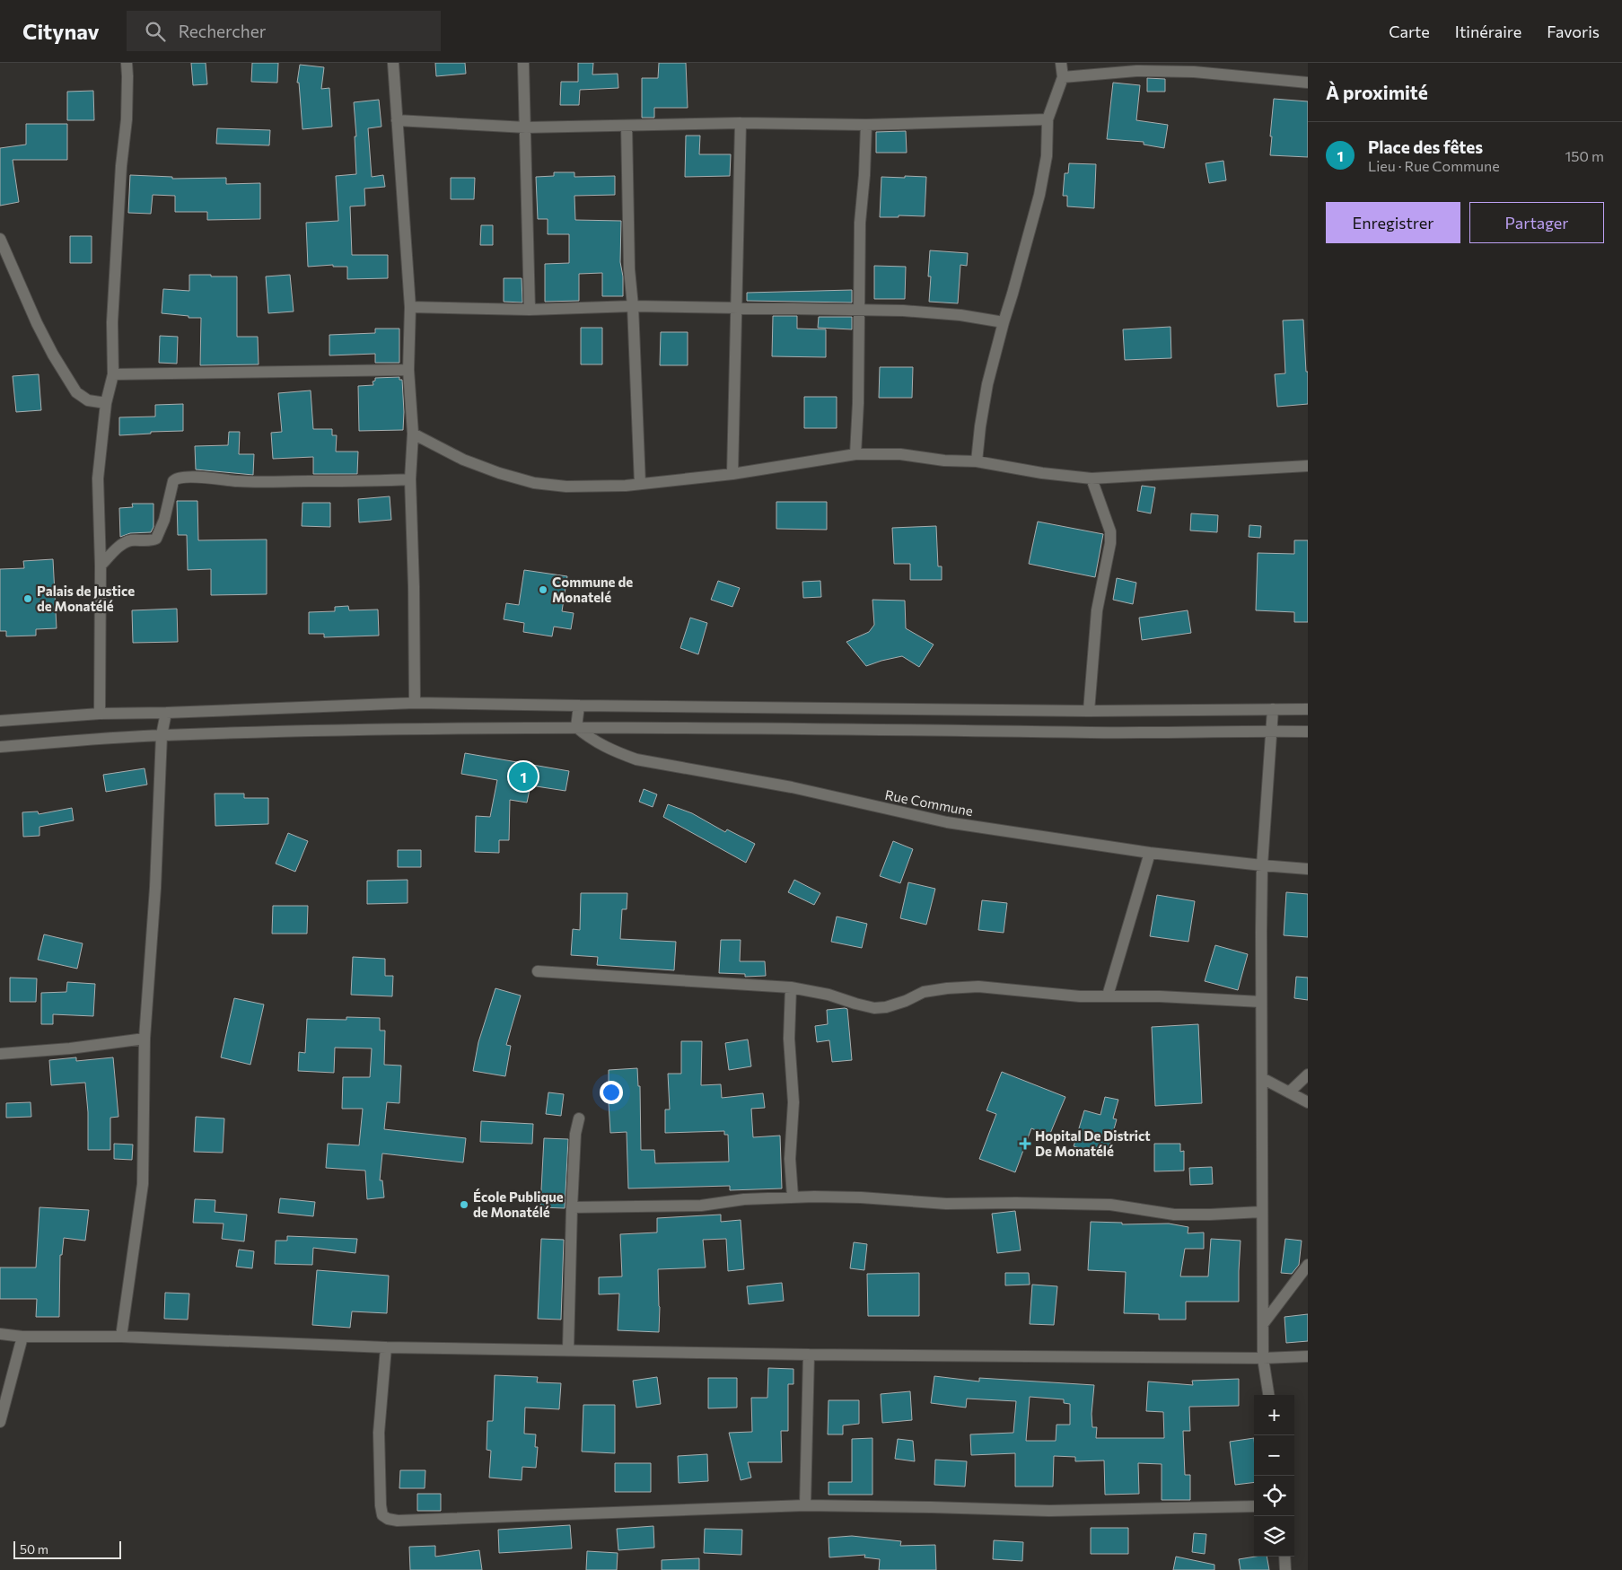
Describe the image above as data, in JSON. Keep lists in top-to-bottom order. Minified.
{"streets":{"street":["Rue Commune"]},"places":{"other":["Commune de Monatelé","Palais de Justice de Monatélé","École Publique de Monatélé"],"health":["Hopital De District De Monatélé"]},"scale_bar":"50 m","page":{"header":"Citynav","search":"Rechercher","nav":["Carte","Itinéraire","Favoris"],"heading":"À proximité","list":[{"mark":"1","name":"Place des fêtes","note":"Lieu · Rue Commune","value":"150 m"}],"buttons":["Enregistrer","Partager"],"pins":"1","map_buttons":["+","−"],"scale":"50 m"}}
